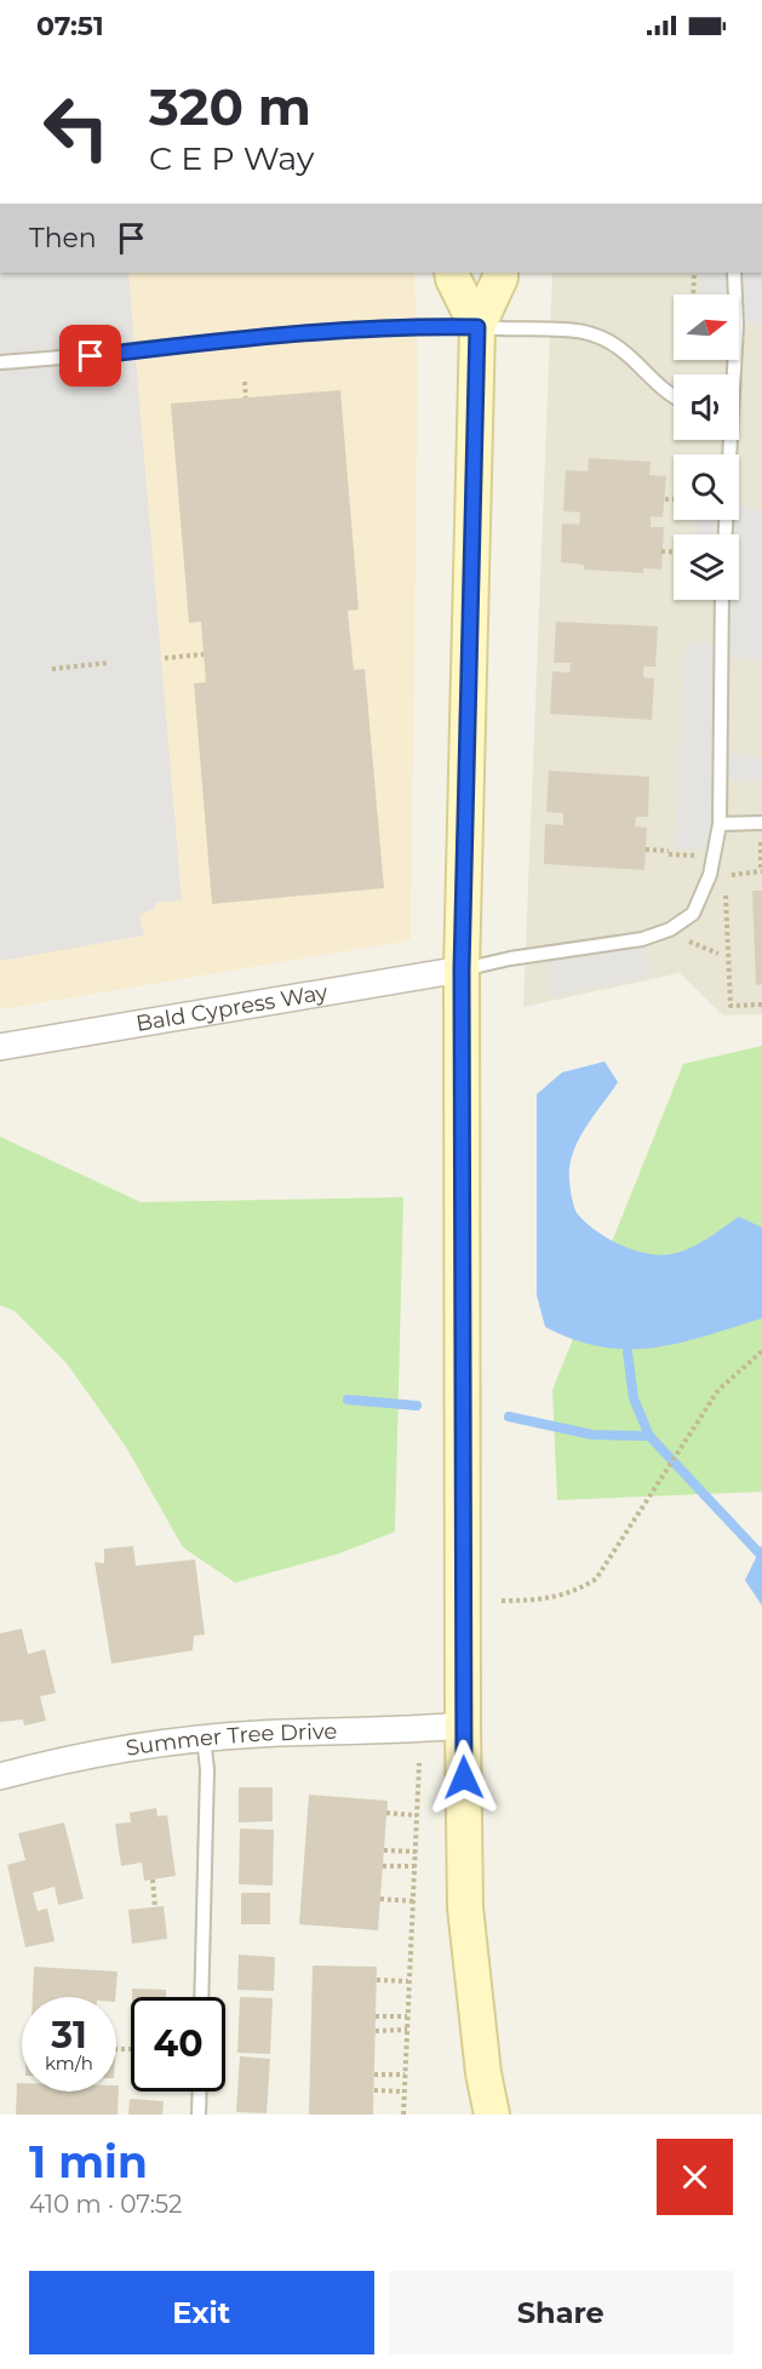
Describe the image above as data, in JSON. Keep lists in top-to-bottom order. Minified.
{"streets":{"street":["Bald Cypress Way","Summer Tree Drive"]},"north":"right","page":{"status":"07:51","turn":["320 m","C E P Way"],"then":"Then","speed":"31 km/h","limit":"40","heading":["1 min","410 m · 07:52"],"buttons":["Exit","Share"]}}
